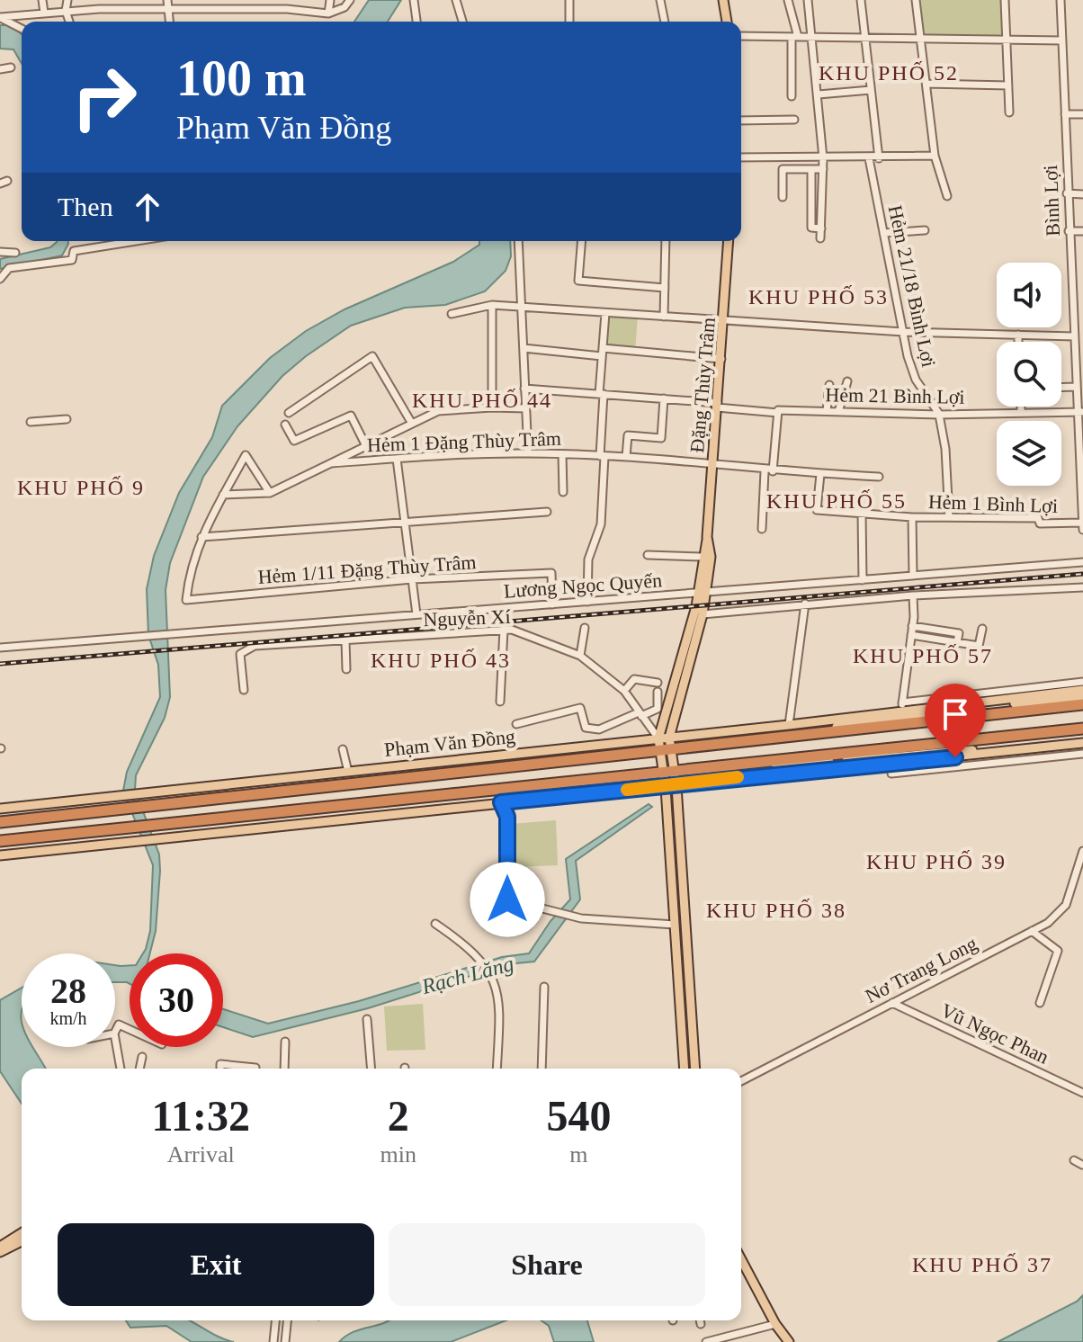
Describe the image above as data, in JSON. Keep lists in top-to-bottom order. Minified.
{"streets":{"highway":["Phạm Văn Đồng"],"main road":["Đặng Thùy Trâm","Nguyễn Xí"],"street":["Bình Lợi","Hẻm 21/18 Bình Lợi","Hẻm 21 Bình Lợi","Hẻm 1 Đặng Thùy Trâm","Hẻm 1 Bình Lợi","Hẻm 1/11 Đặng Thùy Trâm","Lương Ngọc Quyến","Nơ Trang Long","Vũ Ngọc Phan"]},"crossings":[["Bình Lợi","Hẻm 21 Bình Lợi"],["Bình Lợi","Hẻm 1 Bình Lợi"],["Hẻm 21/18 Bình Lợi","Hẻm 21 Bình Lợi"],["Đặng Thùy Trâm","Hẻm 21 Bình Lợi"],["Đặng Thùy Trâm","Hẻm 1 Đặng Thùy Trâm"],["Đặng Thùy Trâm","Lương Ngọc Quyến"],["Đặng Thùy Trâm","Nguyễn Xí"],["Đặng Thùy Trâm","Phạm Văn Đồng"],["Hẻm 1 Đặng Thùy Trâm","Hẻm 1 Bình Lợi"],["Hẻm 1/11 Đặng Thùy Trâm","Lương Ngọc Quyến"],["Nguyễn Xí","Phạm Văn Đồng"],["Nơ Trang Long","Vũ Ngọc Phan"]],"districts":["KHU PHỐ 52","KHU PHỐ 53","KHU PHỐ 44","KHU PHỐ 9","KHU PHỐ 55","KHU PHỐ 57","KHU PHỐ 43","KHU PHỐ 39","KHU PHỐ 38","KHU PHỐ 37"],"water":["Rạch Lăng"],"page":{"turn":["100 m","Phạm Văn Đồng"],"then":"Then","speed":"28 km/h","limit":"30","eta":["11:32","Arrival","2","min","540","m"],"buttons":["Exit","Share"]}}
